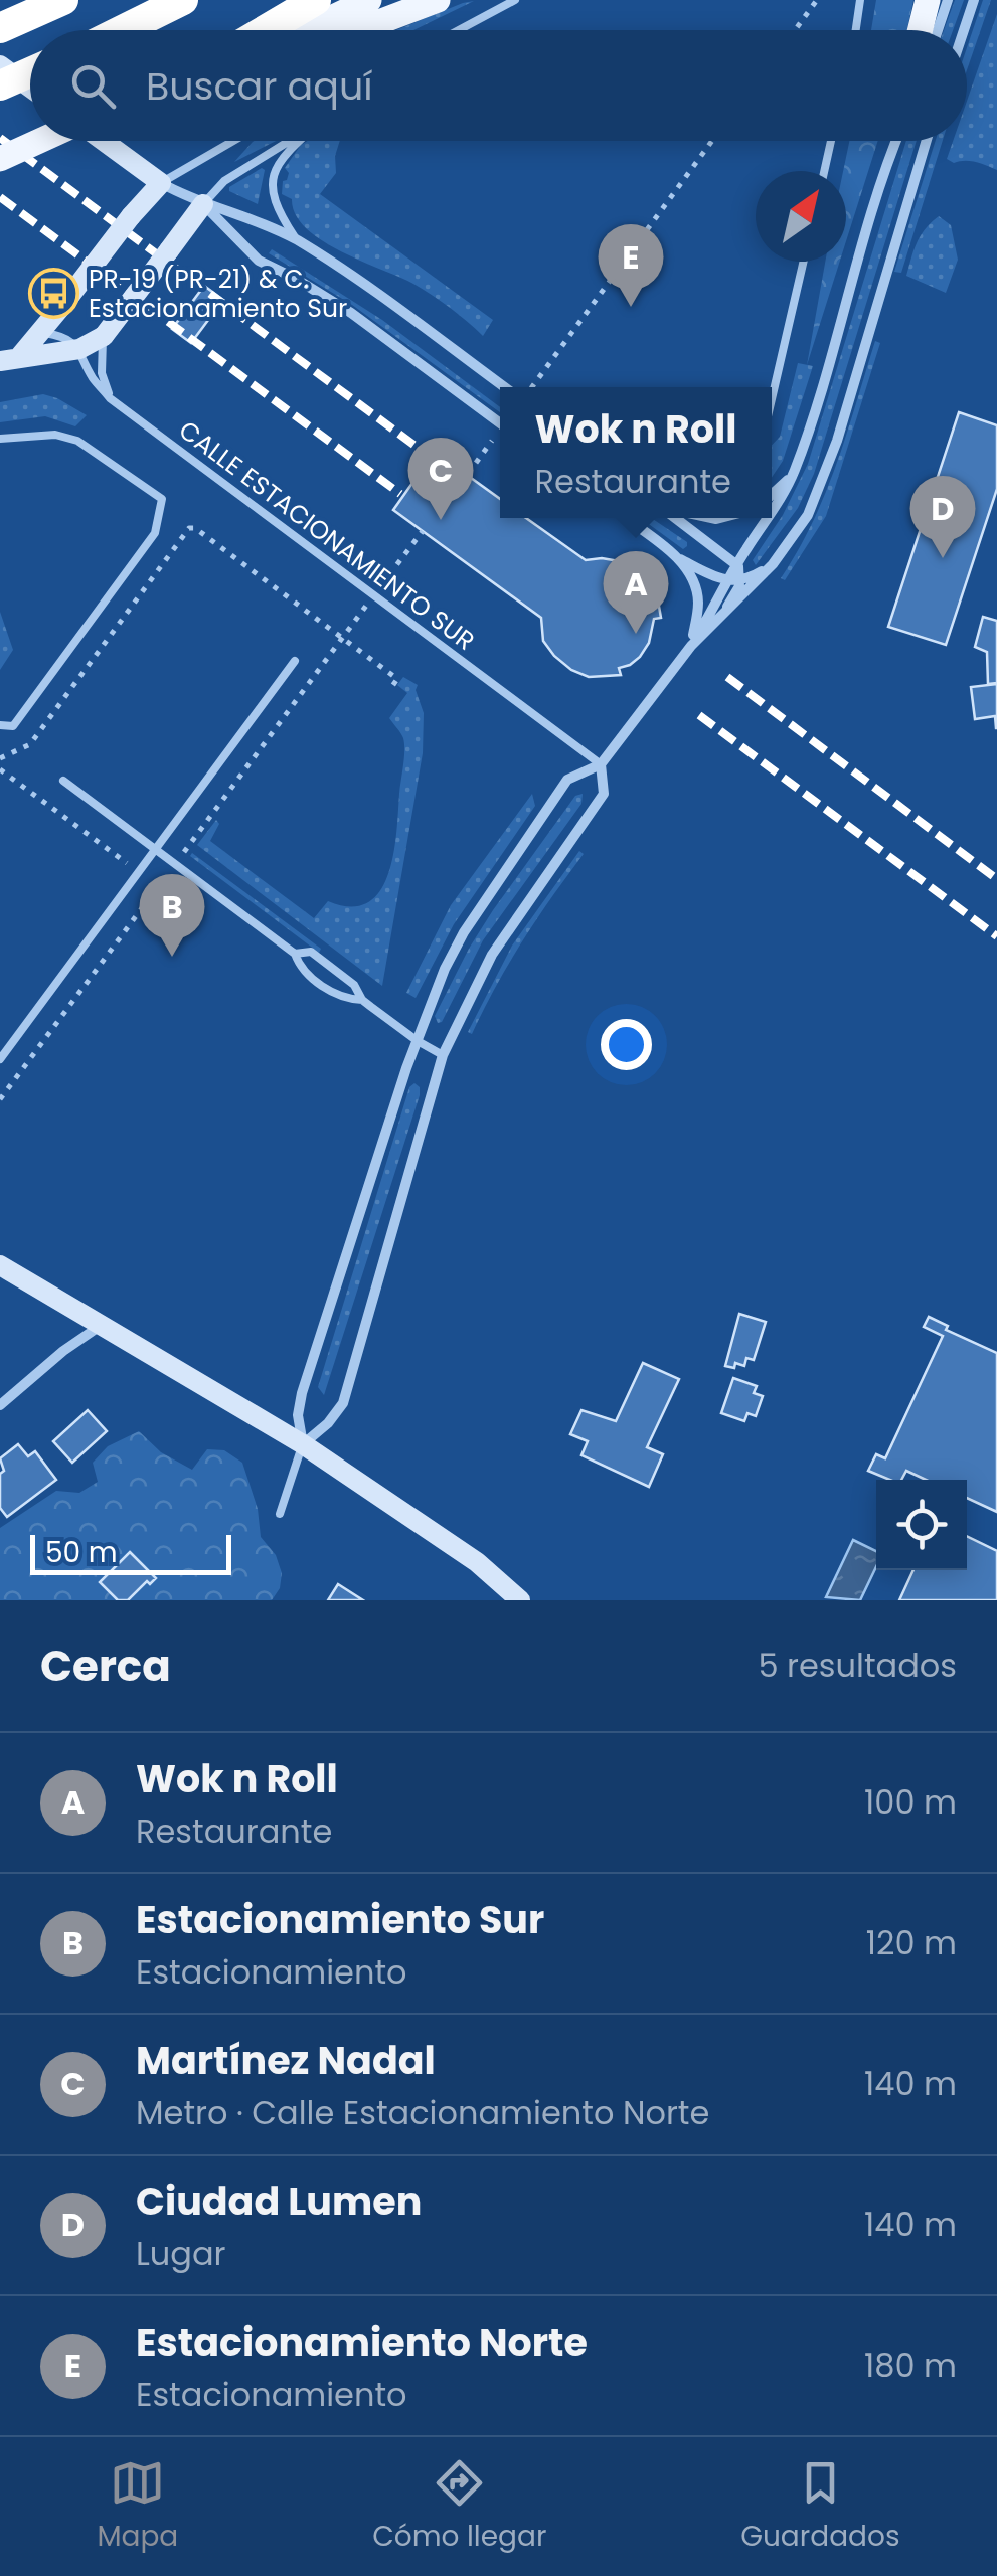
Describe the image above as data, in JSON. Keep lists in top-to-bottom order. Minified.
{"streets":{"lane":["CALLE ESTACIONAMIENTO SUR"]},"places":{"bus stop":["PR-19 (PR-21) & C. Estacionamiento Sur"]},"scale_bar":"50 m","north":"top right","page":{"search":"Buscar aquí","pins":["E","C","D","A","B"],"popup":["Wok n Roll","Restaurante"],"scale":"50 m","heading":["Cerca","5 resultados"],"list":[{"mark":"A","name":"Wok n Roll","note":"Restaurante","value":"100 m"},{"mark":"B","name":"Estacionamiento Sur","note":"Estacionamiento","value":"120 m"},{"mark":"C","name":"Martínez Nadal","note":"Metro · Calle Estacionamiento Norte","value":"140 m"},{"mark":"D","name":"Ciudad Lumen","note":"Lugar","value":"140 m"},{"mark":"E","name":"Estacionamiento Norte","note":"Estacionamiento","value":"180 m"}],"nav":["Mapa","Cómo llegar","Guardados"]}}
